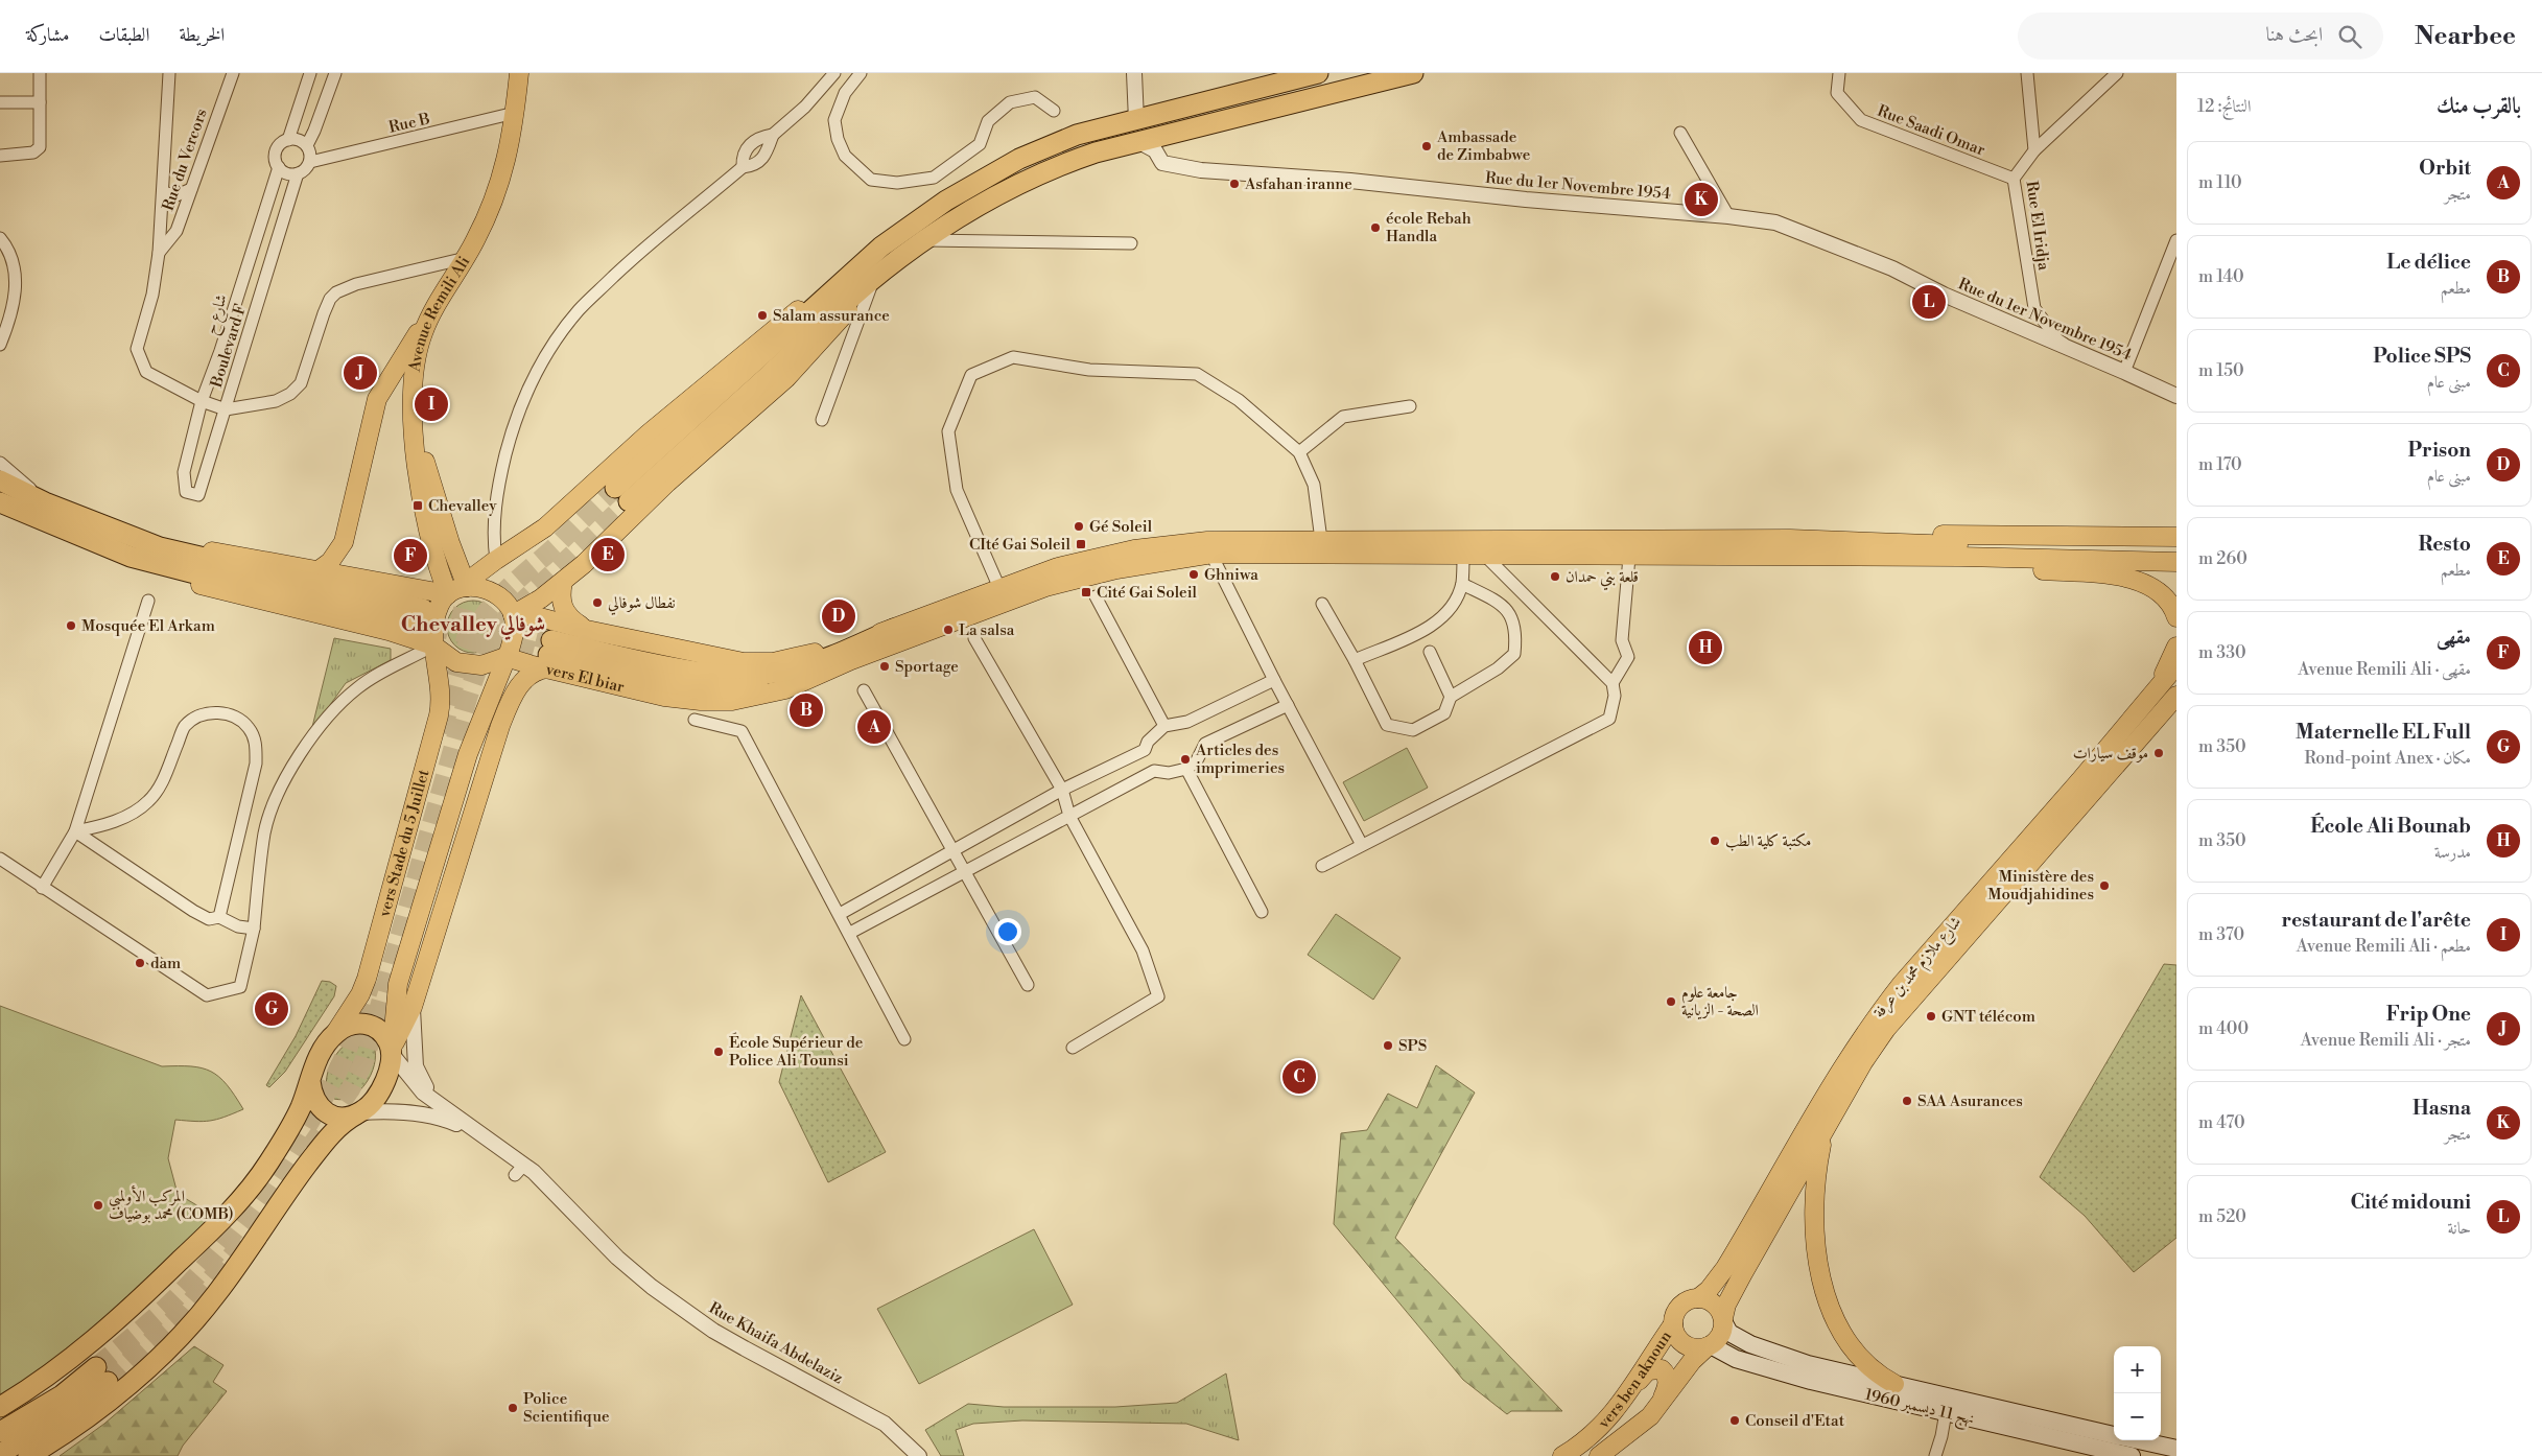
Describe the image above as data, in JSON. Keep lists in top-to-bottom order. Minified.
{"streets":{"main road":["Avenue Remili Ali","vers El biar","vers Stade du 5 Juillet","شارع ملازم محمد بن عرفة","vers ben aknoun","نهج 11 ديسمبر 1960"],"street":["Rue B","Rue Saadi Omar","Rue du Vercors","Rue du 1er Novembre 1954","Rue El Iridja","شارع ح","Boulevard F","Rue Khaifa Abdelaziz"]},"crossings":[["Rue B","شارع ح"],["Rue B","Avenue Remili Ali"],["Rue B","Boulevard F"],["Rue Saadi Omar","Rue El Iridja"],["Rue du 1er Novembre 1954","Rue El Iridja"],["شارع ح","Boulevard F"],["Avenue Remili Ali","vers El biar"],["Avenue Remili Ali","vers Stade du 5 Juillet"],["vers El biar","vers Stade du 5 Juillet"],["شارع ملازم محمد بن عرفة","vers ben aknoun"],["شارع ملازم محمد بن عرفة","نهج 11 ديسمبر 1960"],["vers ben aknoun","نهج 11 ديسمبر 1960"]],"districts":["Chevalley شوفالي"],"places":{"other":["Ambassade de Zimbabwe","Asfahan iranne","école Rebah Handla","Salam assurance","Gé Soleil","Ghniwa","قلعة بني حمدان","نفطال شوفالي","Mosquée El Arkam","La salsa","Sportage","موقف سيارات","Articles des imprimeries","مكتبة كلية الطب","Ministère des Moudjahidines","dam","جامعة علوم الصحة - الزيانية","GNT télécom","SPS","École Supérieur de Police Ali Tounsi","SAA Asurances","المركب الأولمبي محمد بوضياف (COMB)","Police Scientifique","Conseil d'Etat"],"transit":["Chevalley","CIté Gai Soleil","Cité Gai Soleil"]},"page":{"header":"Nearbee","search":"ابحث هنا","nav":["الخريطة","الطبقات","مشاركة"],"heading":["بالقرب منك","النتائج: 12"],"list":[{"mark":"A","name":"Orbit","note":"متجر","value":"110 m"},{"mark":"B","name":"Le délice","note":"مطعم","value":"140 m"},{"mark":"C","name":"Police SPS","note":"مبنى عام","value":"150 m"},{"mark":"D","name":"Prison","note":"مبنى عام","value":"170 m"},{"mark":"E","name":"Resto","note":"مطعم","value":"260 m"},{"mark":"F","name":"مقهى","note":"مقهى · Avenue Remili Ali","value":"330 m"},{"mark":"G","name":"Maternelle EL Full","note":"مكان · Rond-point Anex","value":"350 m"},{"mark":"H","name":"École Ali Bounab","note":"مدرسة","value":"350 m"},{"mark":"I","name":"restaurant de l'arête","note":"مطعم · Avenue Remili Ali","value":"370 m"},{"mark":"J","name":"Frip One","note":"متجر · Avenue Remili Ali","value":"400 m"},{"mark":"K","name":"Hasna","note":"متجر","value":"470 m"},{"mark":"L","name":"Cité midouni","note":"حانة","value":"520 m"}],"pins":["K","L","J","I","E","F","D","H","B","A","G","C"],"map_buttons":["+","−"]}}
